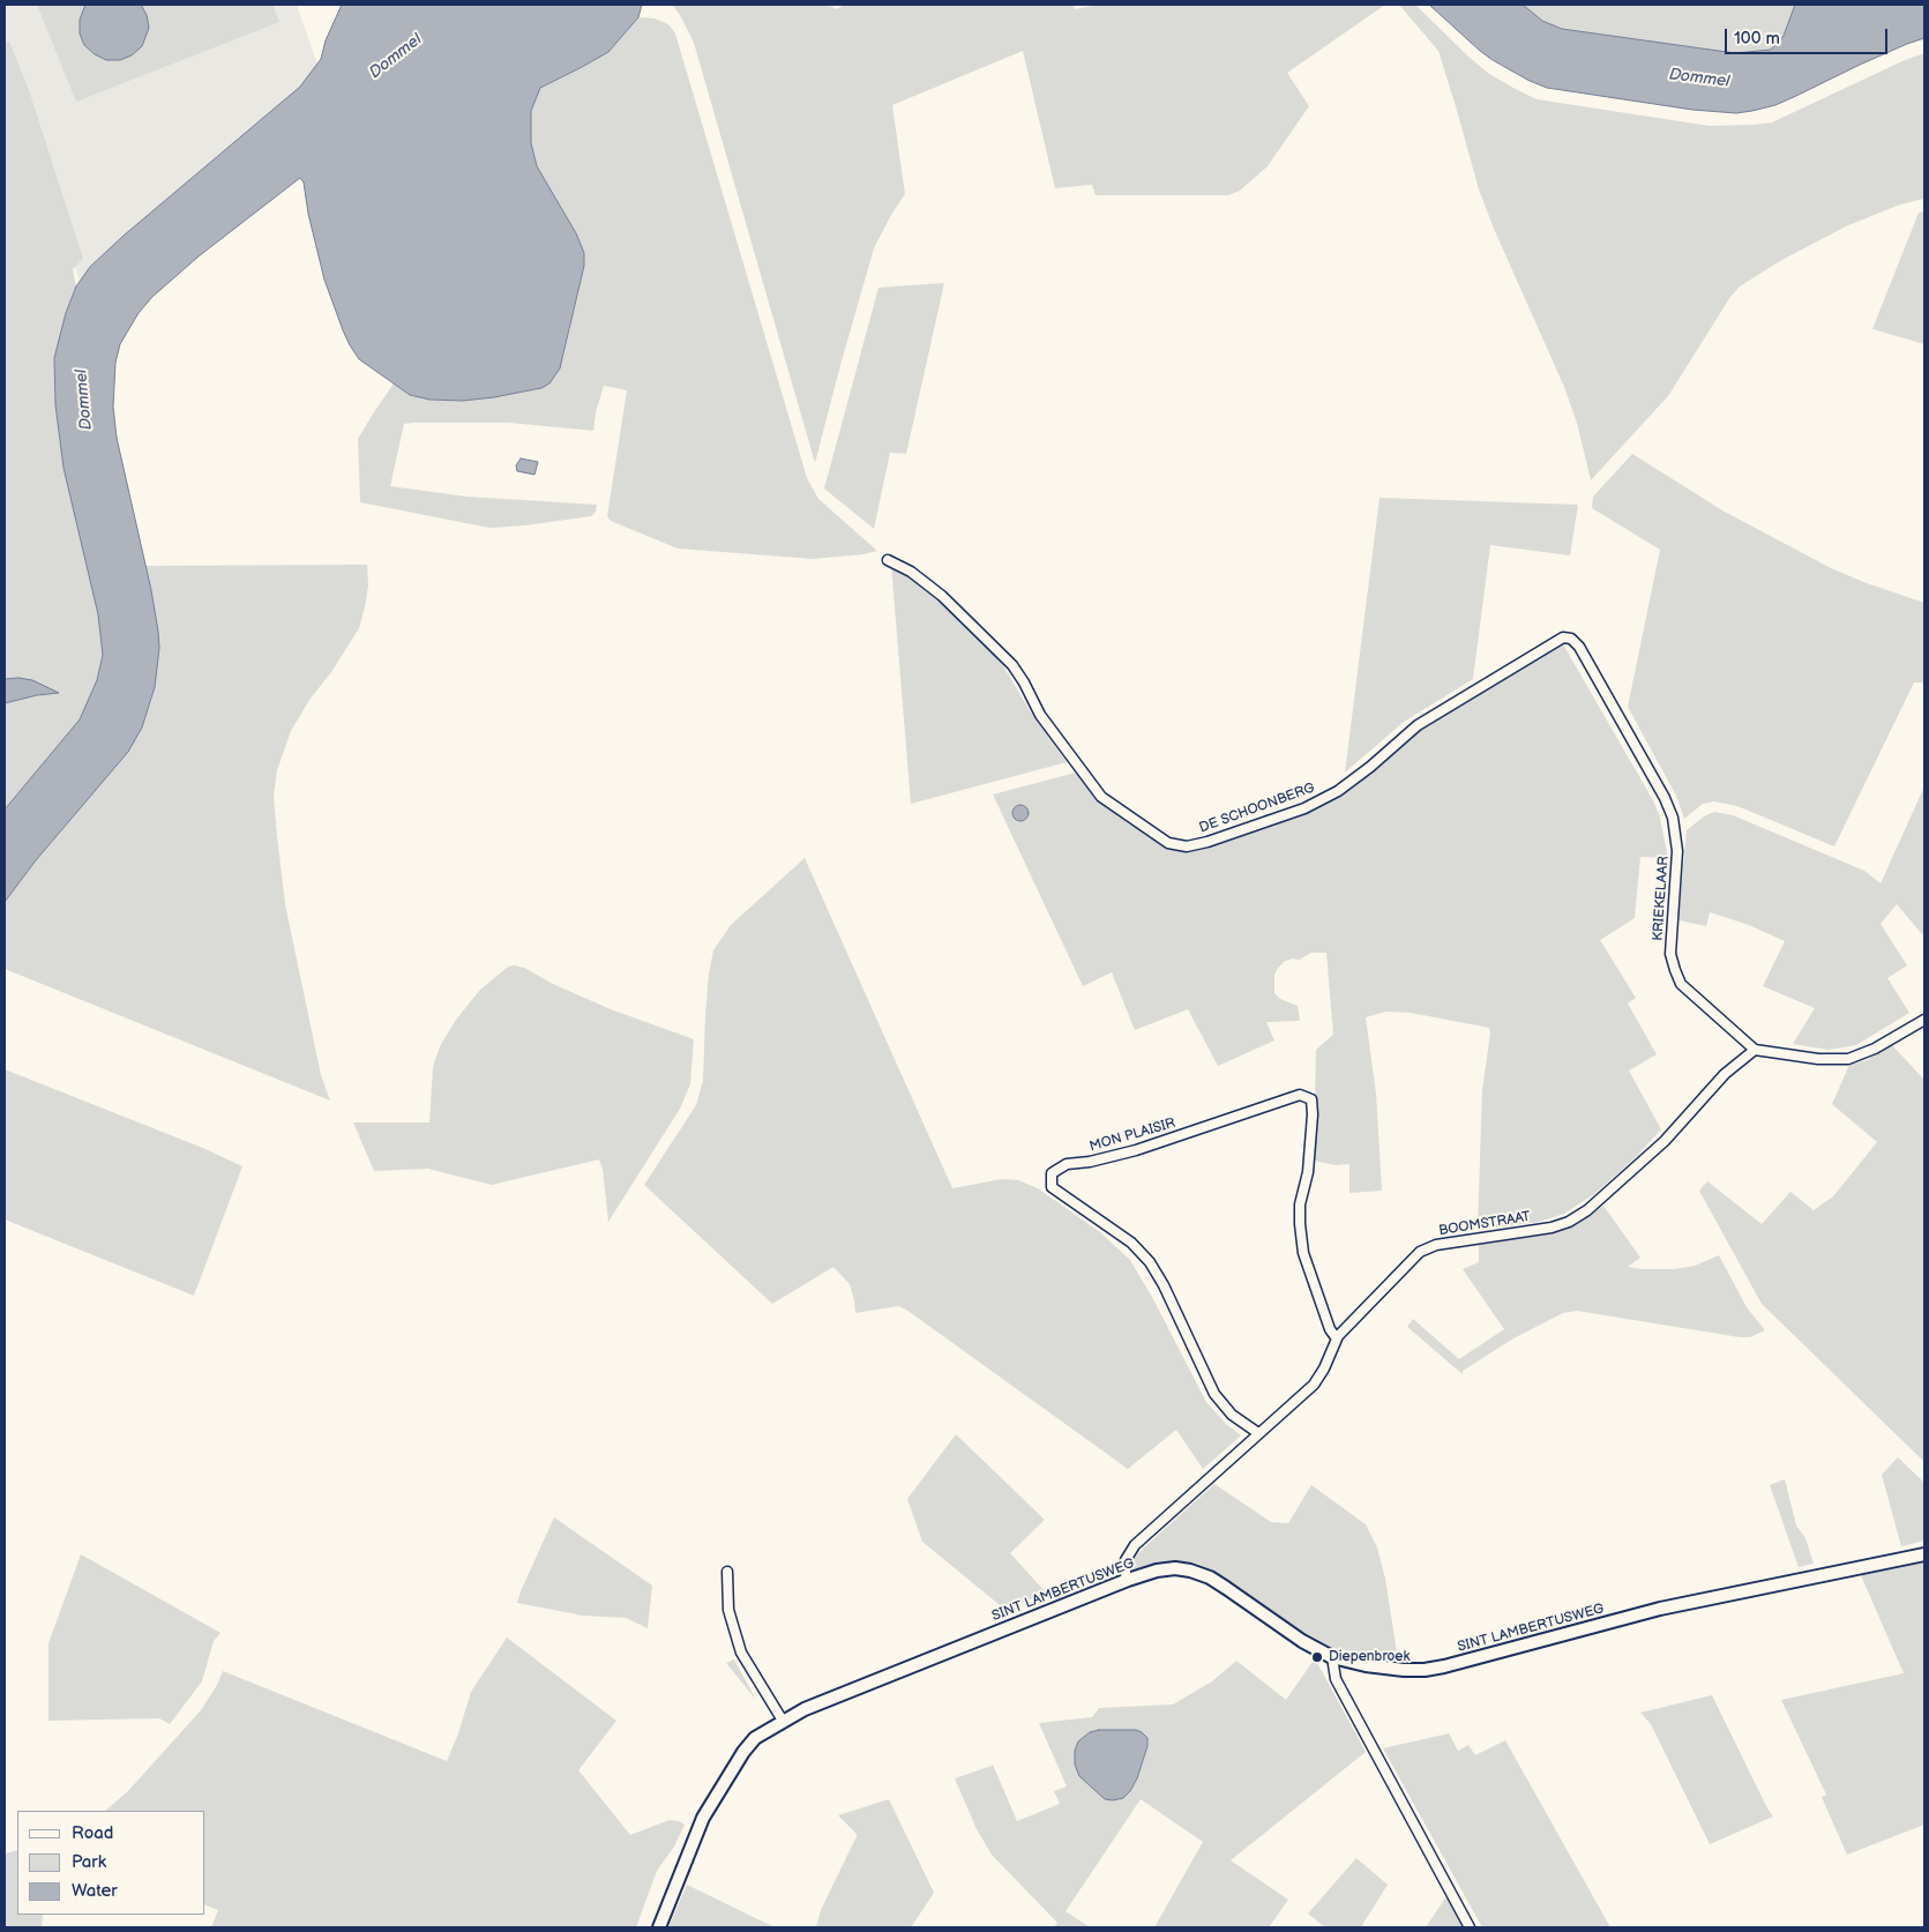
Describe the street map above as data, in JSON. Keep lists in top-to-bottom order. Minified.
{"streets":{"street":["DE SCHOONBERG","KRIEKELAAR","MON PLAISIR","BOOMSTRAAT","SINT LAMBERTUSWEG"]},"crossings":[["DE SCHOONBERG","KRIEKELAAR"],["KRIEKELAAR","BOOMSTRAAT"],["MON PLAISIR","BOOMSTRAAT"],["BOOMSTRAAT","SINT LAMBERTUSWEG"]],"water":["Dommel"],"places":["Diepenbroek"],"legend":["Road","Park","Water"],"scale_bar":"100 m"}
